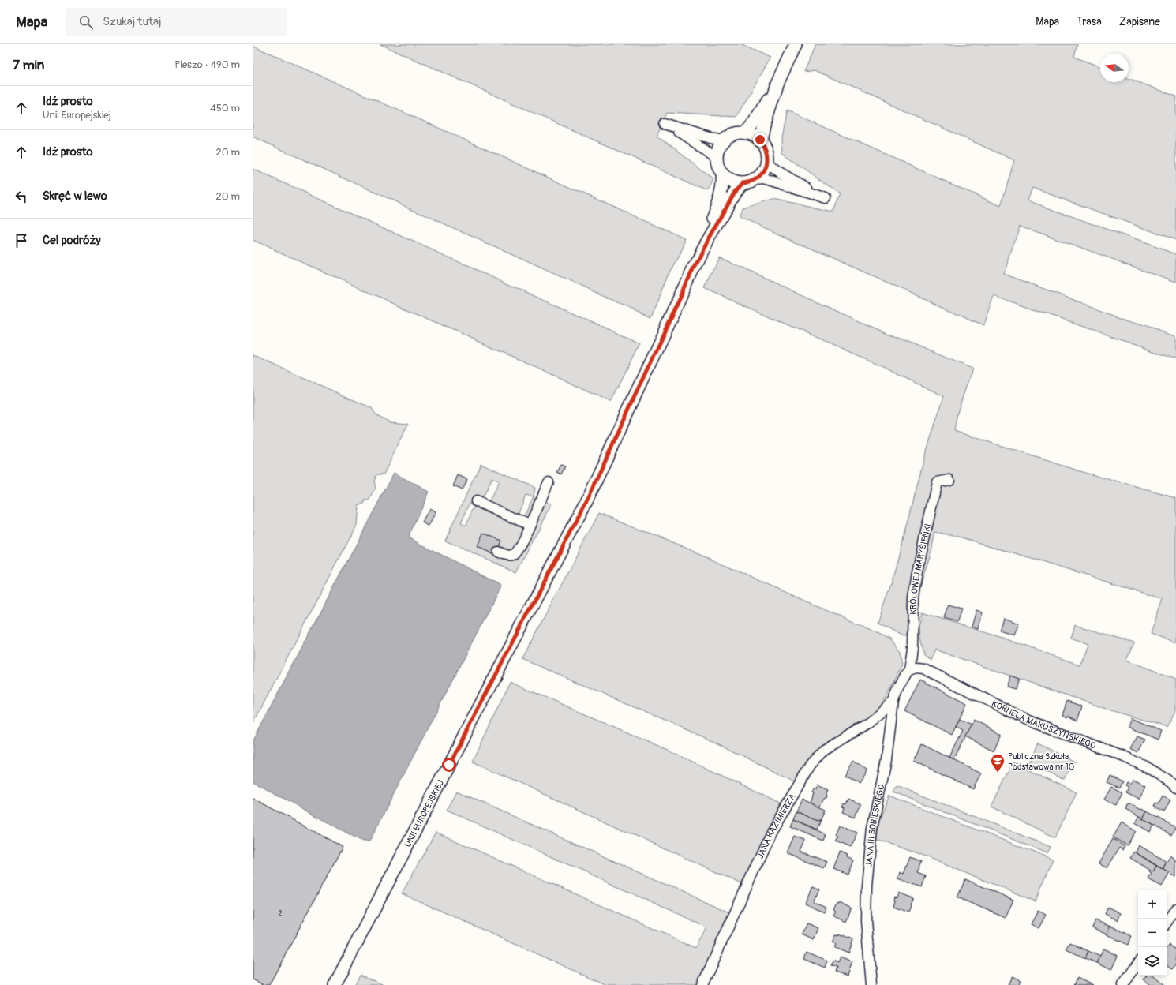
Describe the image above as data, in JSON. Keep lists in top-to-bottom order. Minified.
{"streets":{"main road":["UNII EUROPEJSKIEJ"],"street":["KRÓLOWEJ MARYSIEŃKI","KORNELA MAKUSZYŃSKIEGO","JANA III SOBIESKIEGO","JANA KAZIMIERZA"]},"crossings":[["KRÓLOWEJ MARYSIEŃKI","KORNELA MAKUSZYŃSKIEGO"],["KRÓLOWEJ MARYSIEŃKI","JANA III SOBIESKIEGO"],["KORNELA MAKUSZYŃSKIEGO","JANA III SOBIESKIEGO"],["JANA III SOBIESKIEGO","JANA KAZIMIERZA"]],"places":{"school or university":["Publiczna Szkoła Podstawowa nr 10"]},"house_numbers":["2"],"north":"left","page":{"header":"Mapa","search":"Szukaj tutaj","nav":["Mapa","Trasa","Zapisane"],"heading":["7 min","Pieszo · 490 m"],"list":[["Idź prosto","Unii Europejskiej","450 m"],["Idź prosto","20 m"],["Skręć w lewo","20 m"],"Cel podróży"],"map_buttons":["+","−"]}}
